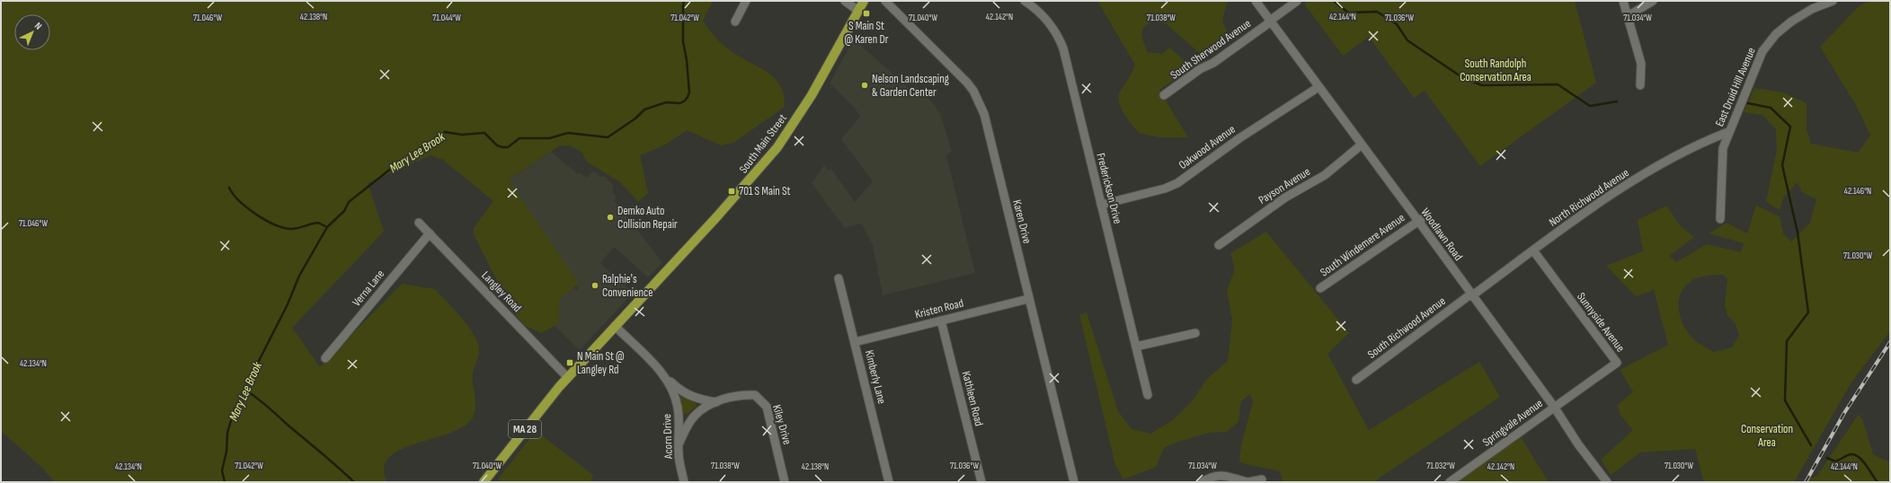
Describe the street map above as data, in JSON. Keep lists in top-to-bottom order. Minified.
{"streets":{"main road":["South Main Street","MA 28"],"street":["South Sherwood Avenue","East Druid Hill Avenue","Oakwood Avenue","Payson Avenue","Frederickson Drive","North Richwood Avenue","Karen Drive","Woodlawn Road","South Windemere Avenue","Verna Lane","Langley Road","Kristen Road","Sunnyside Avenue","South Richwood Avenue","Kimberly Lane","Kathleen Road","Springvale Avenue","Kiley Drive","Acorn Drive"]},"crossings":[["South Sherwood Avenue","Woodlawn Road"],["East Druid Hill Avenue","North Richwood Avenue"],["South Main Street","Langley Road"],["South Main Street","MA 28"],["South Main Street","Acorn Drive"],["Oakwood Avenue","Frederickson Drive"],["Oakwood Avenue","Woodlawn Road"],["Payson Avenue","Woodlawn Road"],["North Richwood Avenue","Woodlawn Road"],["North Richwood Avenue","Sunnyside Avenue"],["North Richwood Avenue","South Richwood Avenue"],["Karen Drive","Kristen Road"],["Woodlawn Road","South Windemere Avenue"],["Woodlawn Road","Sunnyside Avenue"],["Woodlawn Road","South Richwood Avenue"],["Woodlawn Road","Springvale Avenue"],["Verna Lane","Langley Road"],["Langley Road","MA 28"],["Kristen Road","Kimberly Lane"],["Kristen Road","Kathleen Road"],["Sunnyside Avenue","Springvale Avenue"],["Kiley Drive","Acorn Drive"]],"water":["Mary Lee Brook"],"parks":["South Randolph Conservation Area","Conservation Area"],"places":{"transit":["S Main St @ Karen Dr","701 S Main St","N Main St @ Langley Rd"],"other":["Nelson Landscaping & Garden Center","Demko Auto Collision Repair","Ralphie's Convenience"]},"north":"top right","coordinates":["42.138°N","42.142°N","42.144°N","71.046°W","71.038°W","71.036°W","71.034°W","71.044°W","71.042°W","71.040°W","42.146°N","71.030°W","42.134°N","71.032°W"]}
